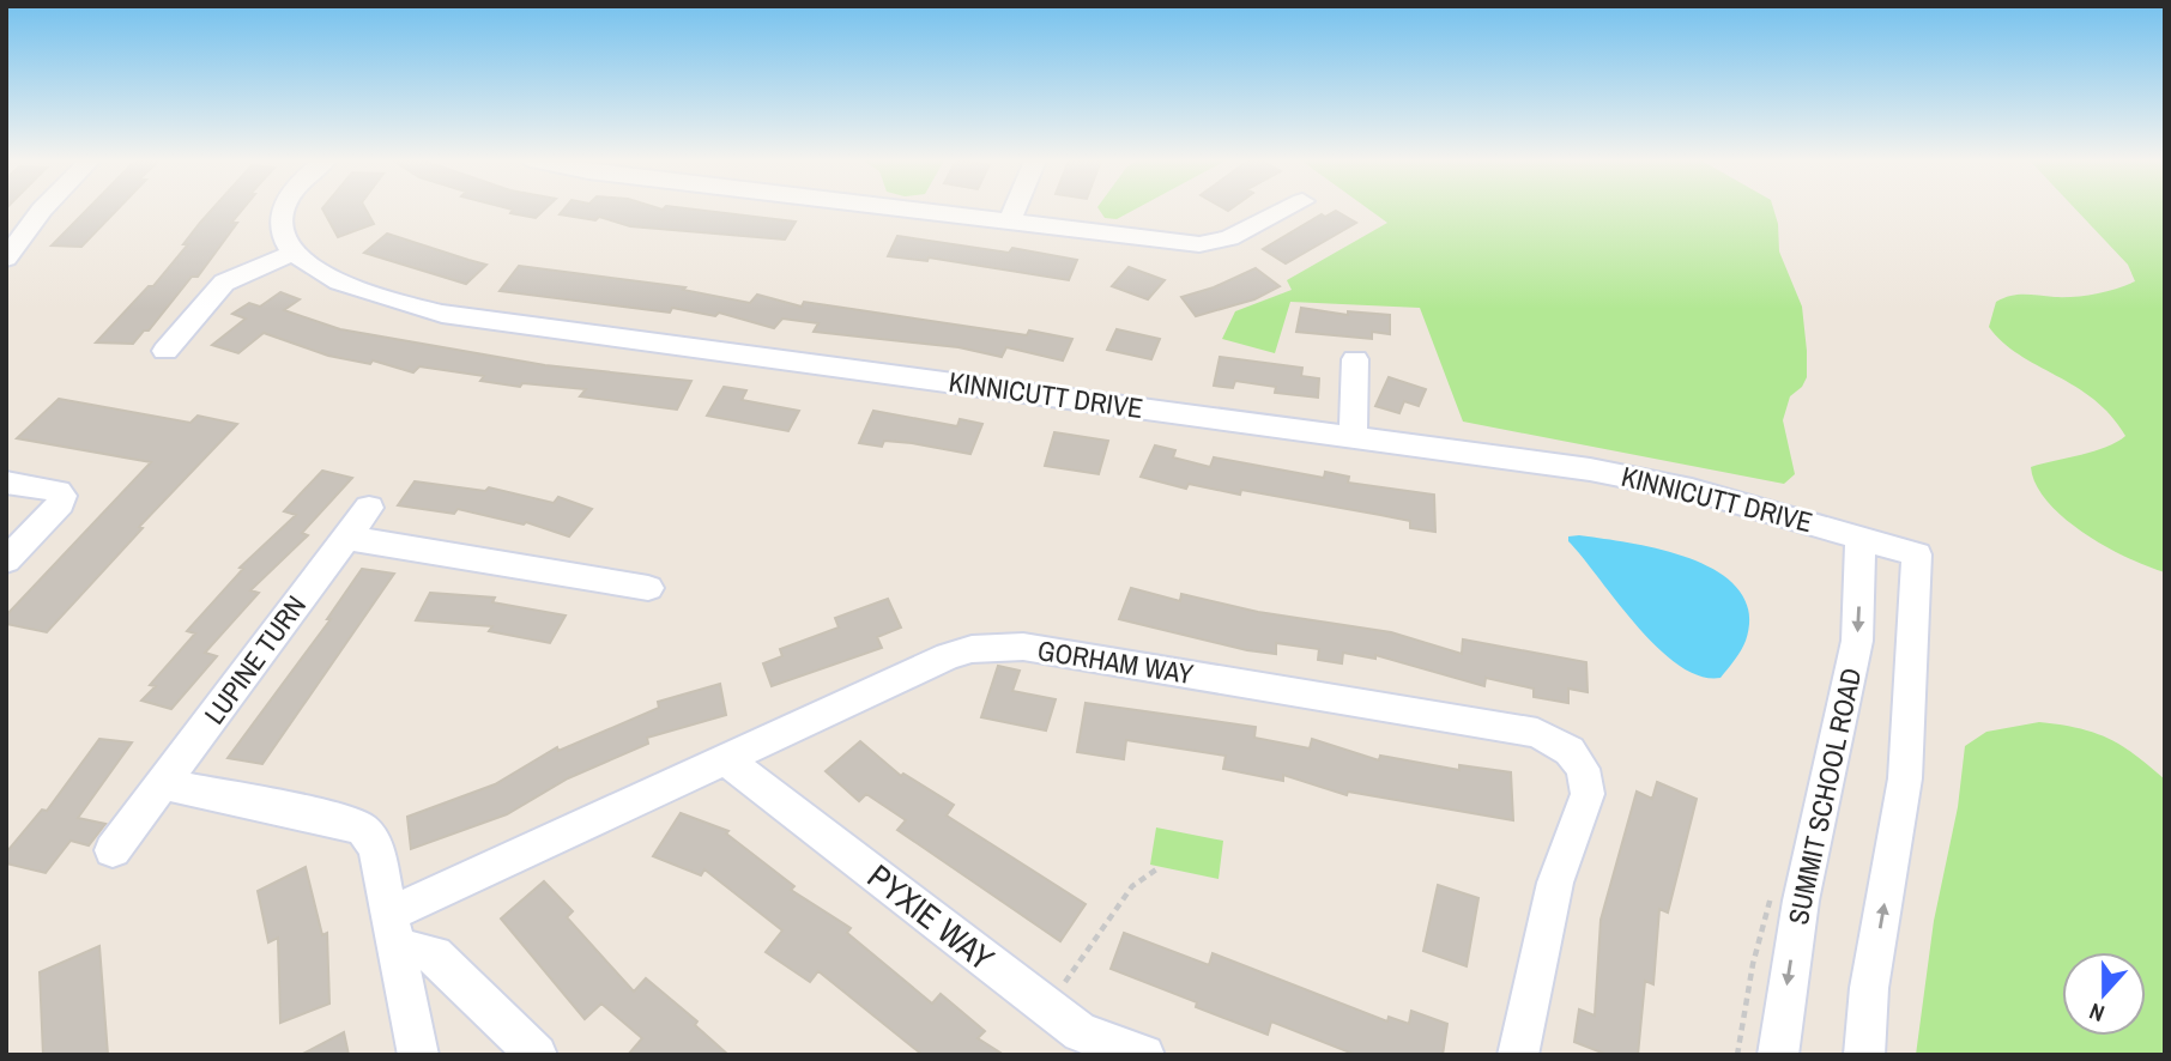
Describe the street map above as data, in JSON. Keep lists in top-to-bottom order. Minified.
{"streets":{"street":["KINNICUTT DRIVE","LUPINE TURN","GORHAM WAY","SUMMIT SCHOOL ROAD","PYXIE WAY"]},"crossings":[["KINNICUTT DRIVE","SUMMIT SCHOOL ROAD"],["GORHAM WAY","PYXIE WAY"]],"one_way":["SUMMIT SCHOOL ROAD"],"north":"bottom"}
